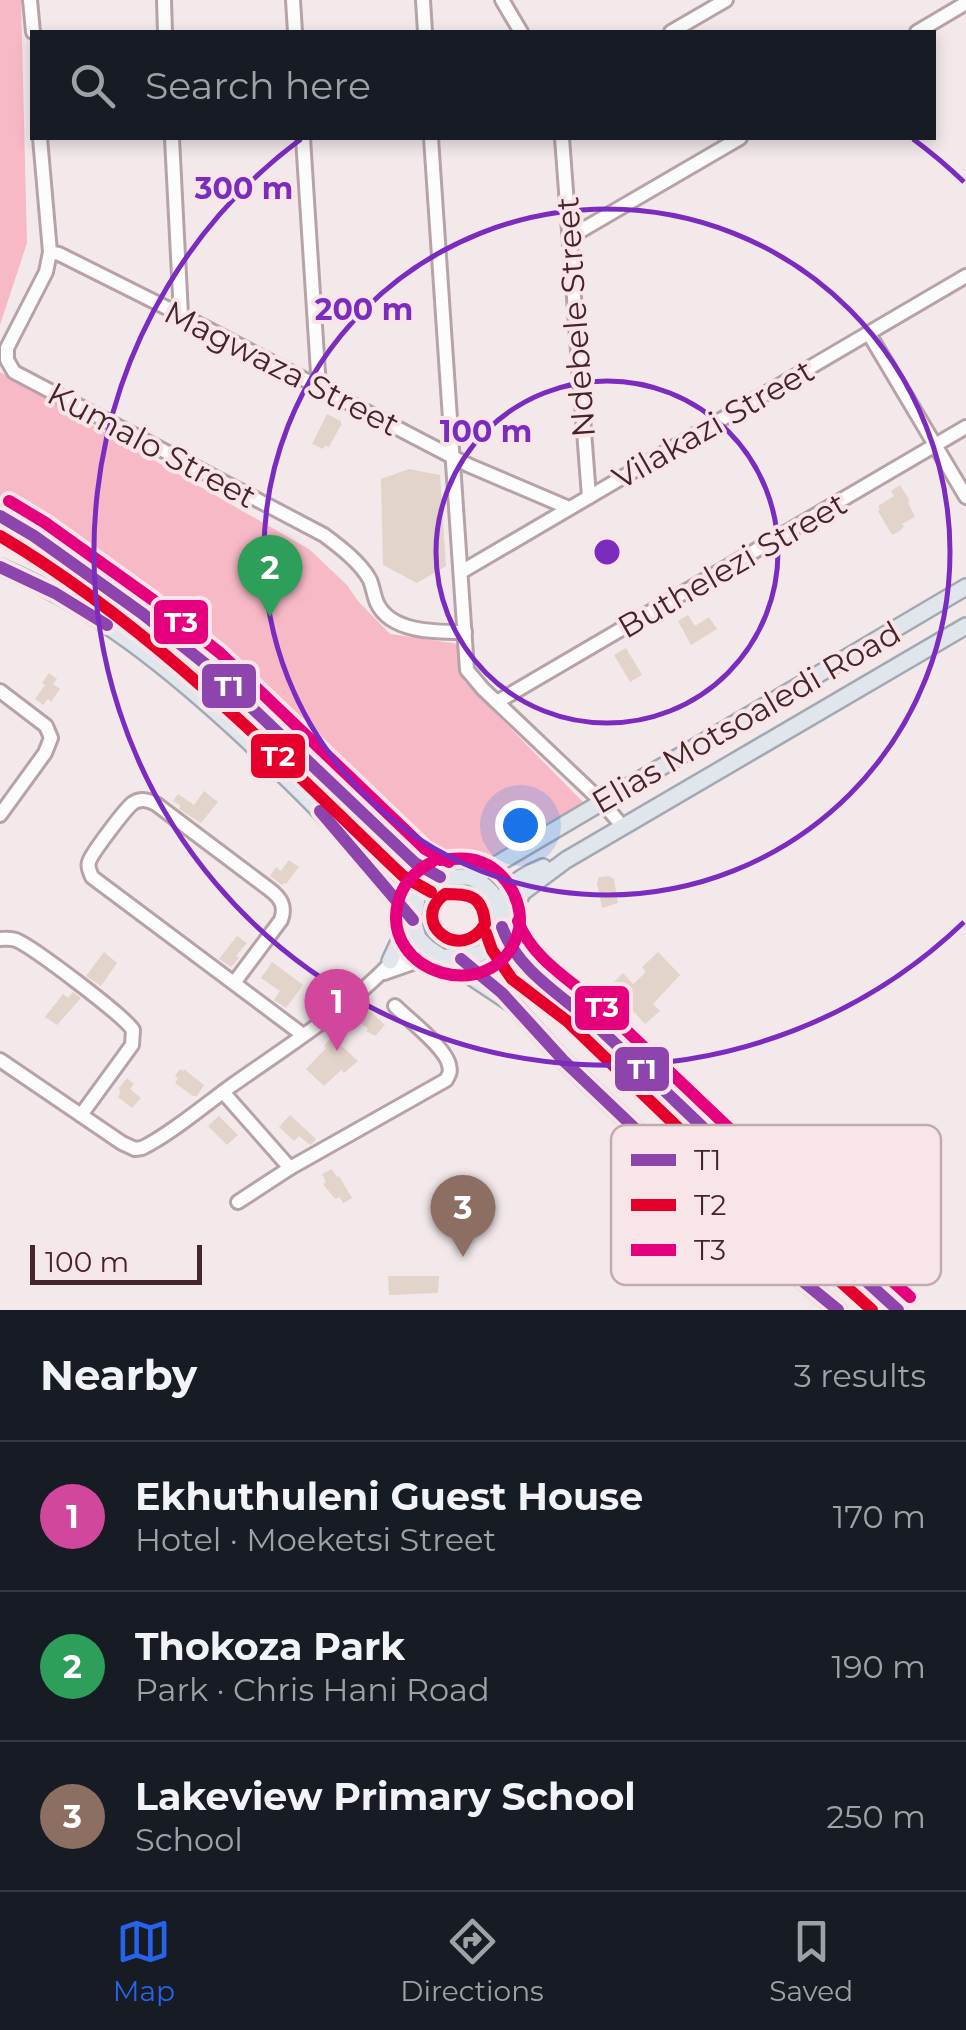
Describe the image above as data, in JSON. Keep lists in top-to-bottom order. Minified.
{"streets":{"main road":["Elias Motsoaledi Road"],"street":["Ndebele Street","Magwaza Street","Vilakazi Street","Kumalo Street","Buthelezi Street"]},"crossings":[["Ndebele Street","Vilakazi Street"],["Magwaza Street","Vilakazi Street"],["Magwaza Street","Kumalo Street"]],"lines":["transit line T3","transit line T1","transit line T2"],"legend":["T1","T2","T3"],"scale_bar":"100 m","page":{"search":"Search here","pins":["2","1","3"],"scale":"100 m","heading":["Nearby","3 results"],"list":[{"mark":"1","name":"Ekhuthuleni Guest House","note":"Hotel · Moeketsi Street","value":"170 m"},{"mark":"2","name":"Thokoza Park","note":"Park · Chris Hani Road","value":"190 m"},{"mark":"3","name":"Lakeview Primary School","note":"School","value":"250 m"}],"nav":["Map","Directions","Saved"]},"rings":["300 m","200 m","100 m"]}
